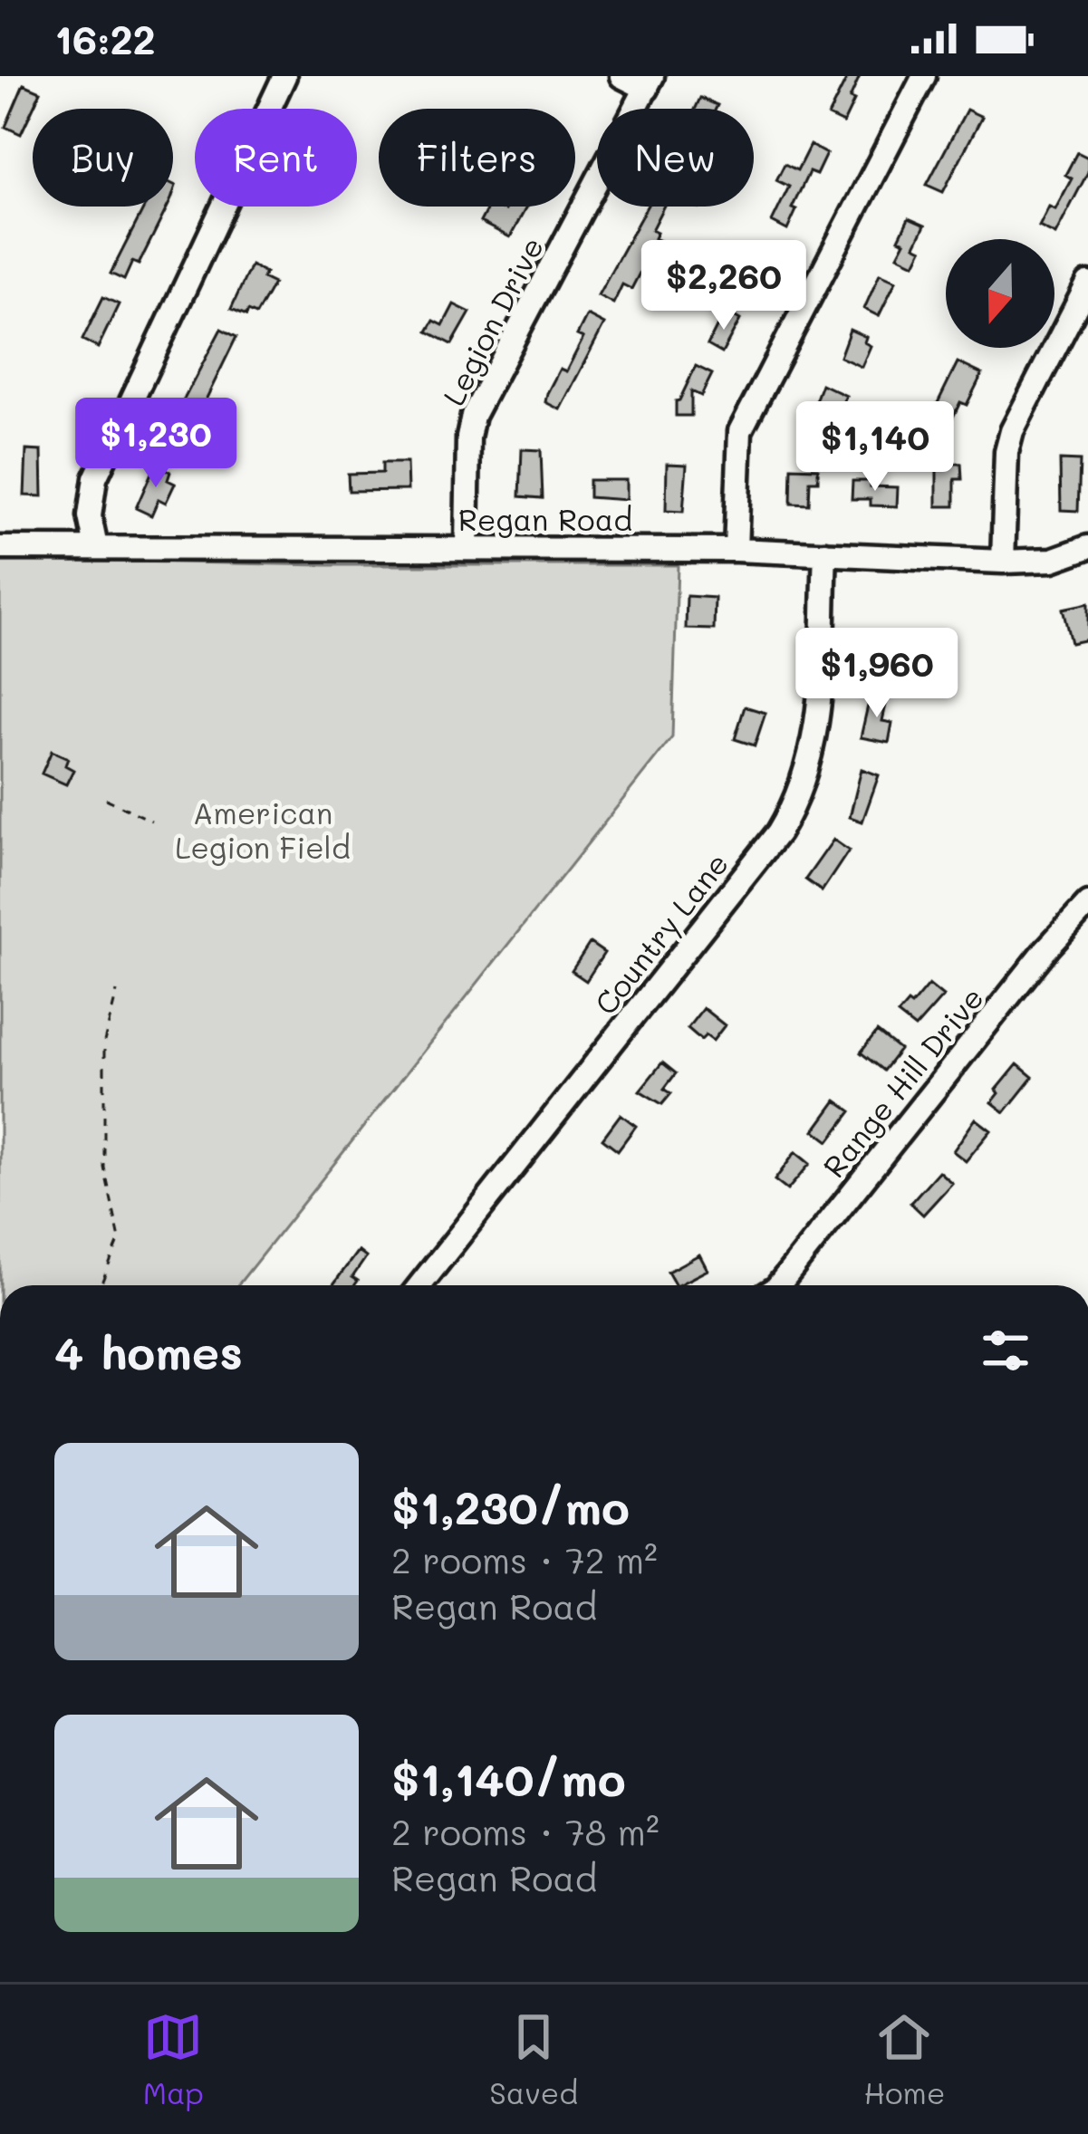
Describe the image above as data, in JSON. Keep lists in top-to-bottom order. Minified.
{"streets":{"street":["Legion Drive","Regan Road","Country Lane","Range Hill Drive"]},"crossings":[["Legion Drive","Regan Road"],["Regan Road","Country Lane"]],"parks":["American Legion Field"],"north":"bottom","page":{"status":"16:22","chip":["Buy","Rent","Filters","New"],"price":["$2,260","$1,230","$1,140","$1,960"],"heading":"4 homes","list":[{"name":"$1,230/mo","note":"2 rooms · 72 m² · Regan Road"},{"name":"$1,140/mo","note":"2 rooms · 78 m² · Regan Road"}],"tabs":["Map","Saved","Home"]}}
